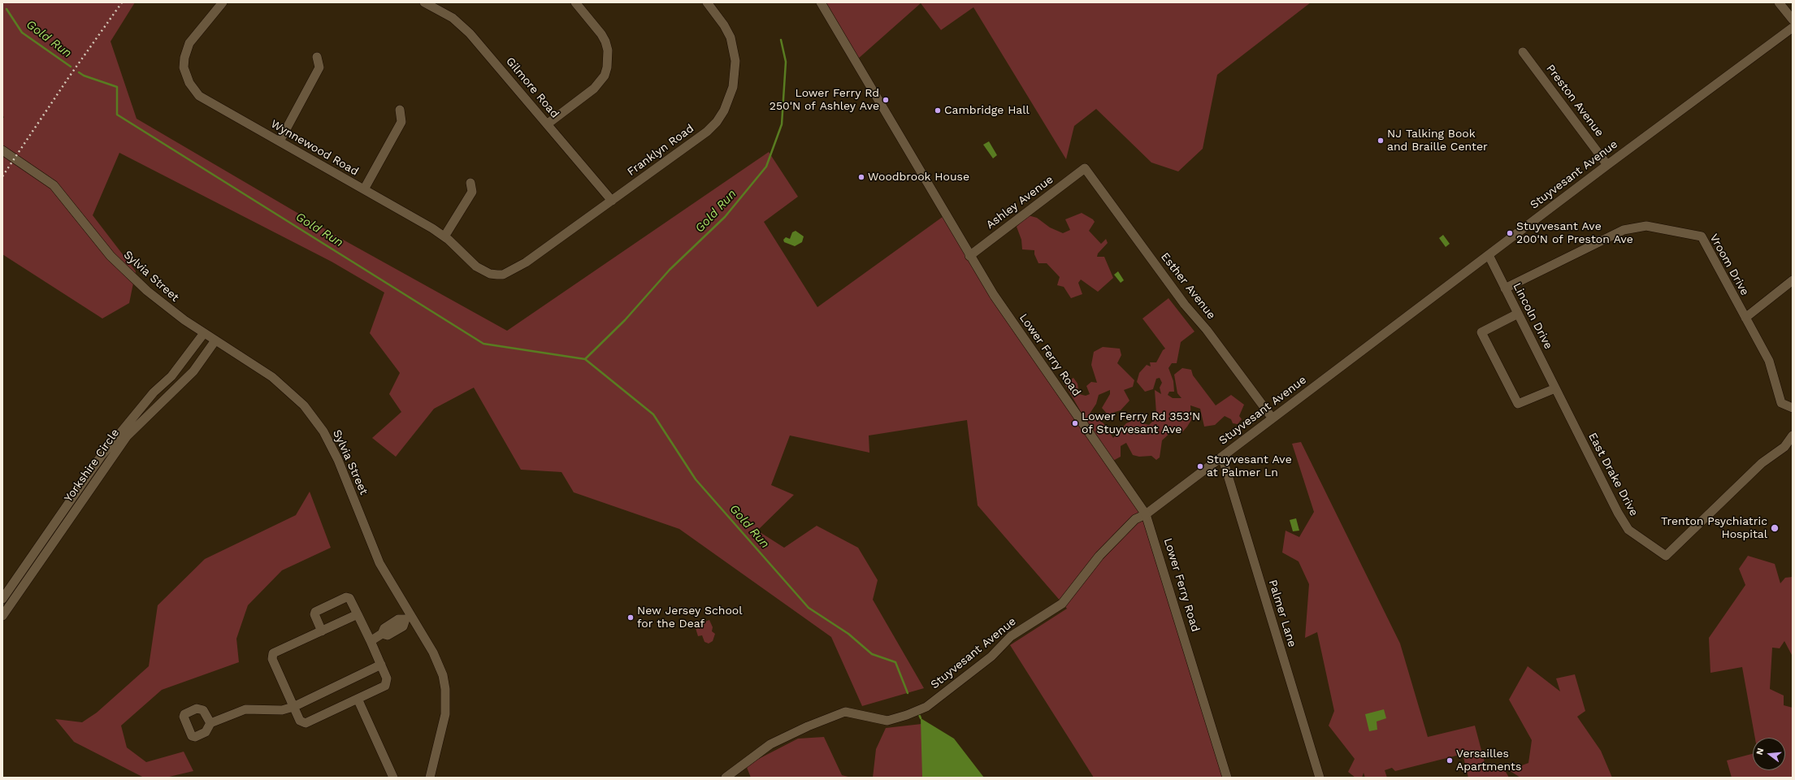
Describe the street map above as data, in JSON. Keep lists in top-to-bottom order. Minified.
{"streets":{"street":["Gilmore Road","Preston Avenue","Wynnewood Road","Franklyn Road","Stuyvesant Avenue","Ashley Avenue","Vroom Drive","Sylvia Street","Esther Avenue","Lincoln Drive","Lower Ferry Road","Yorkshire Circle","East Drake Drive","Palmer Lane"]},"crossings":[["Gilmore Road","Franklyn Road"],["Preston Avenue","Stuyvesant Avenue"],["Wynnewood Road","Franklyn Road"],["Stuyvesant Avenue","Esther Avenue"],["Stuyvesant Avenue","Lincoln Drive"],["Stuyvesant Avenue","Lower Ferry Road"],["Stuyvesant Avenue","Palmer Lane"],["Ashley Avenue","Esther Avenue"],["Ashley Avenue","Lower Ferry Road"],["Vroom Drive","Lincoln Drive"],["Sylvia Street","Yorkshire Circle"],["Lincoln Drive","East Drake Drive"]],"water":["Gold Run"],"places":["Lower Ferry Rd 250'N of Ashley Ave","Cambridge Hall","NJ Talking Book and Braille Center","Woodbrook House","Stuyvesant Ave 200'N of Preston Ave","Lower Ferry Rd 353'N of Stuyvesant Ave","Stuyvesant Ave at Palmer Ln","Trenton Psychiatric Hospital","New Jersey School for the Deaf","Versailles Apartments"],"north":"left"}
